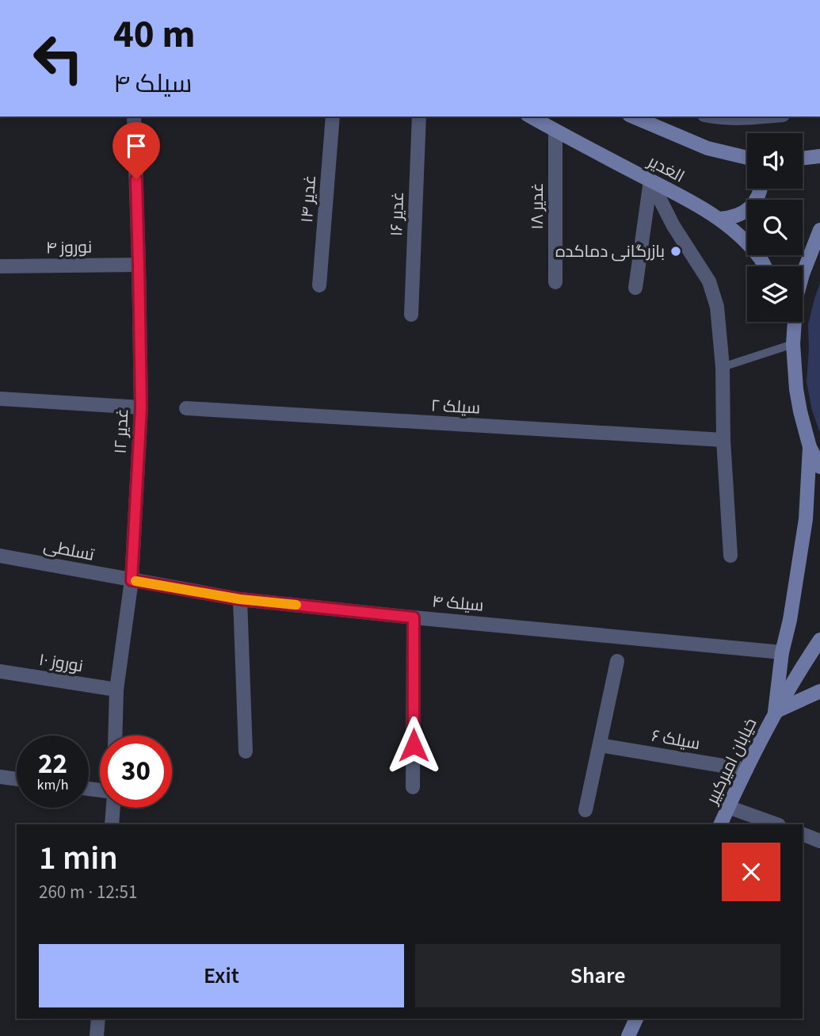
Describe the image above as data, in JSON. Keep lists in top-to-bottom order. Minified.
{"streets":{"main road":["الغدیر","خیابان امیرکبیر"],"street":["غدیر ۱۴","غدیر ۱۸","غدیر ۱۶","نوروز ۴","سیلک ۲","غدیر ۱۲","تسلطی","سیلک ۴","نوروز ۱۰","سیلک ۶"]},"crossings":[["الغدیر","غدیر ۱۸"],["نوروز ۴","غدیر ۱۲"],["غدیر ۱۲","تسلطی"],["غدیر ۱۲","سیلک ۴"],["غدیر ۱۲","نوروز ۱۰"],["تسلطی","سیلک ۴"],["سیلک ۶","خیابان امیرکبیر"]],"places":["بازرگانی دماکده"],"page":{"turn":["40 m","سیلک ۴"],"speed":"22 km/h","limit":"30","heading":["1 min","260 m · 12:51"],"buttons":["Exit","Share"]}}
